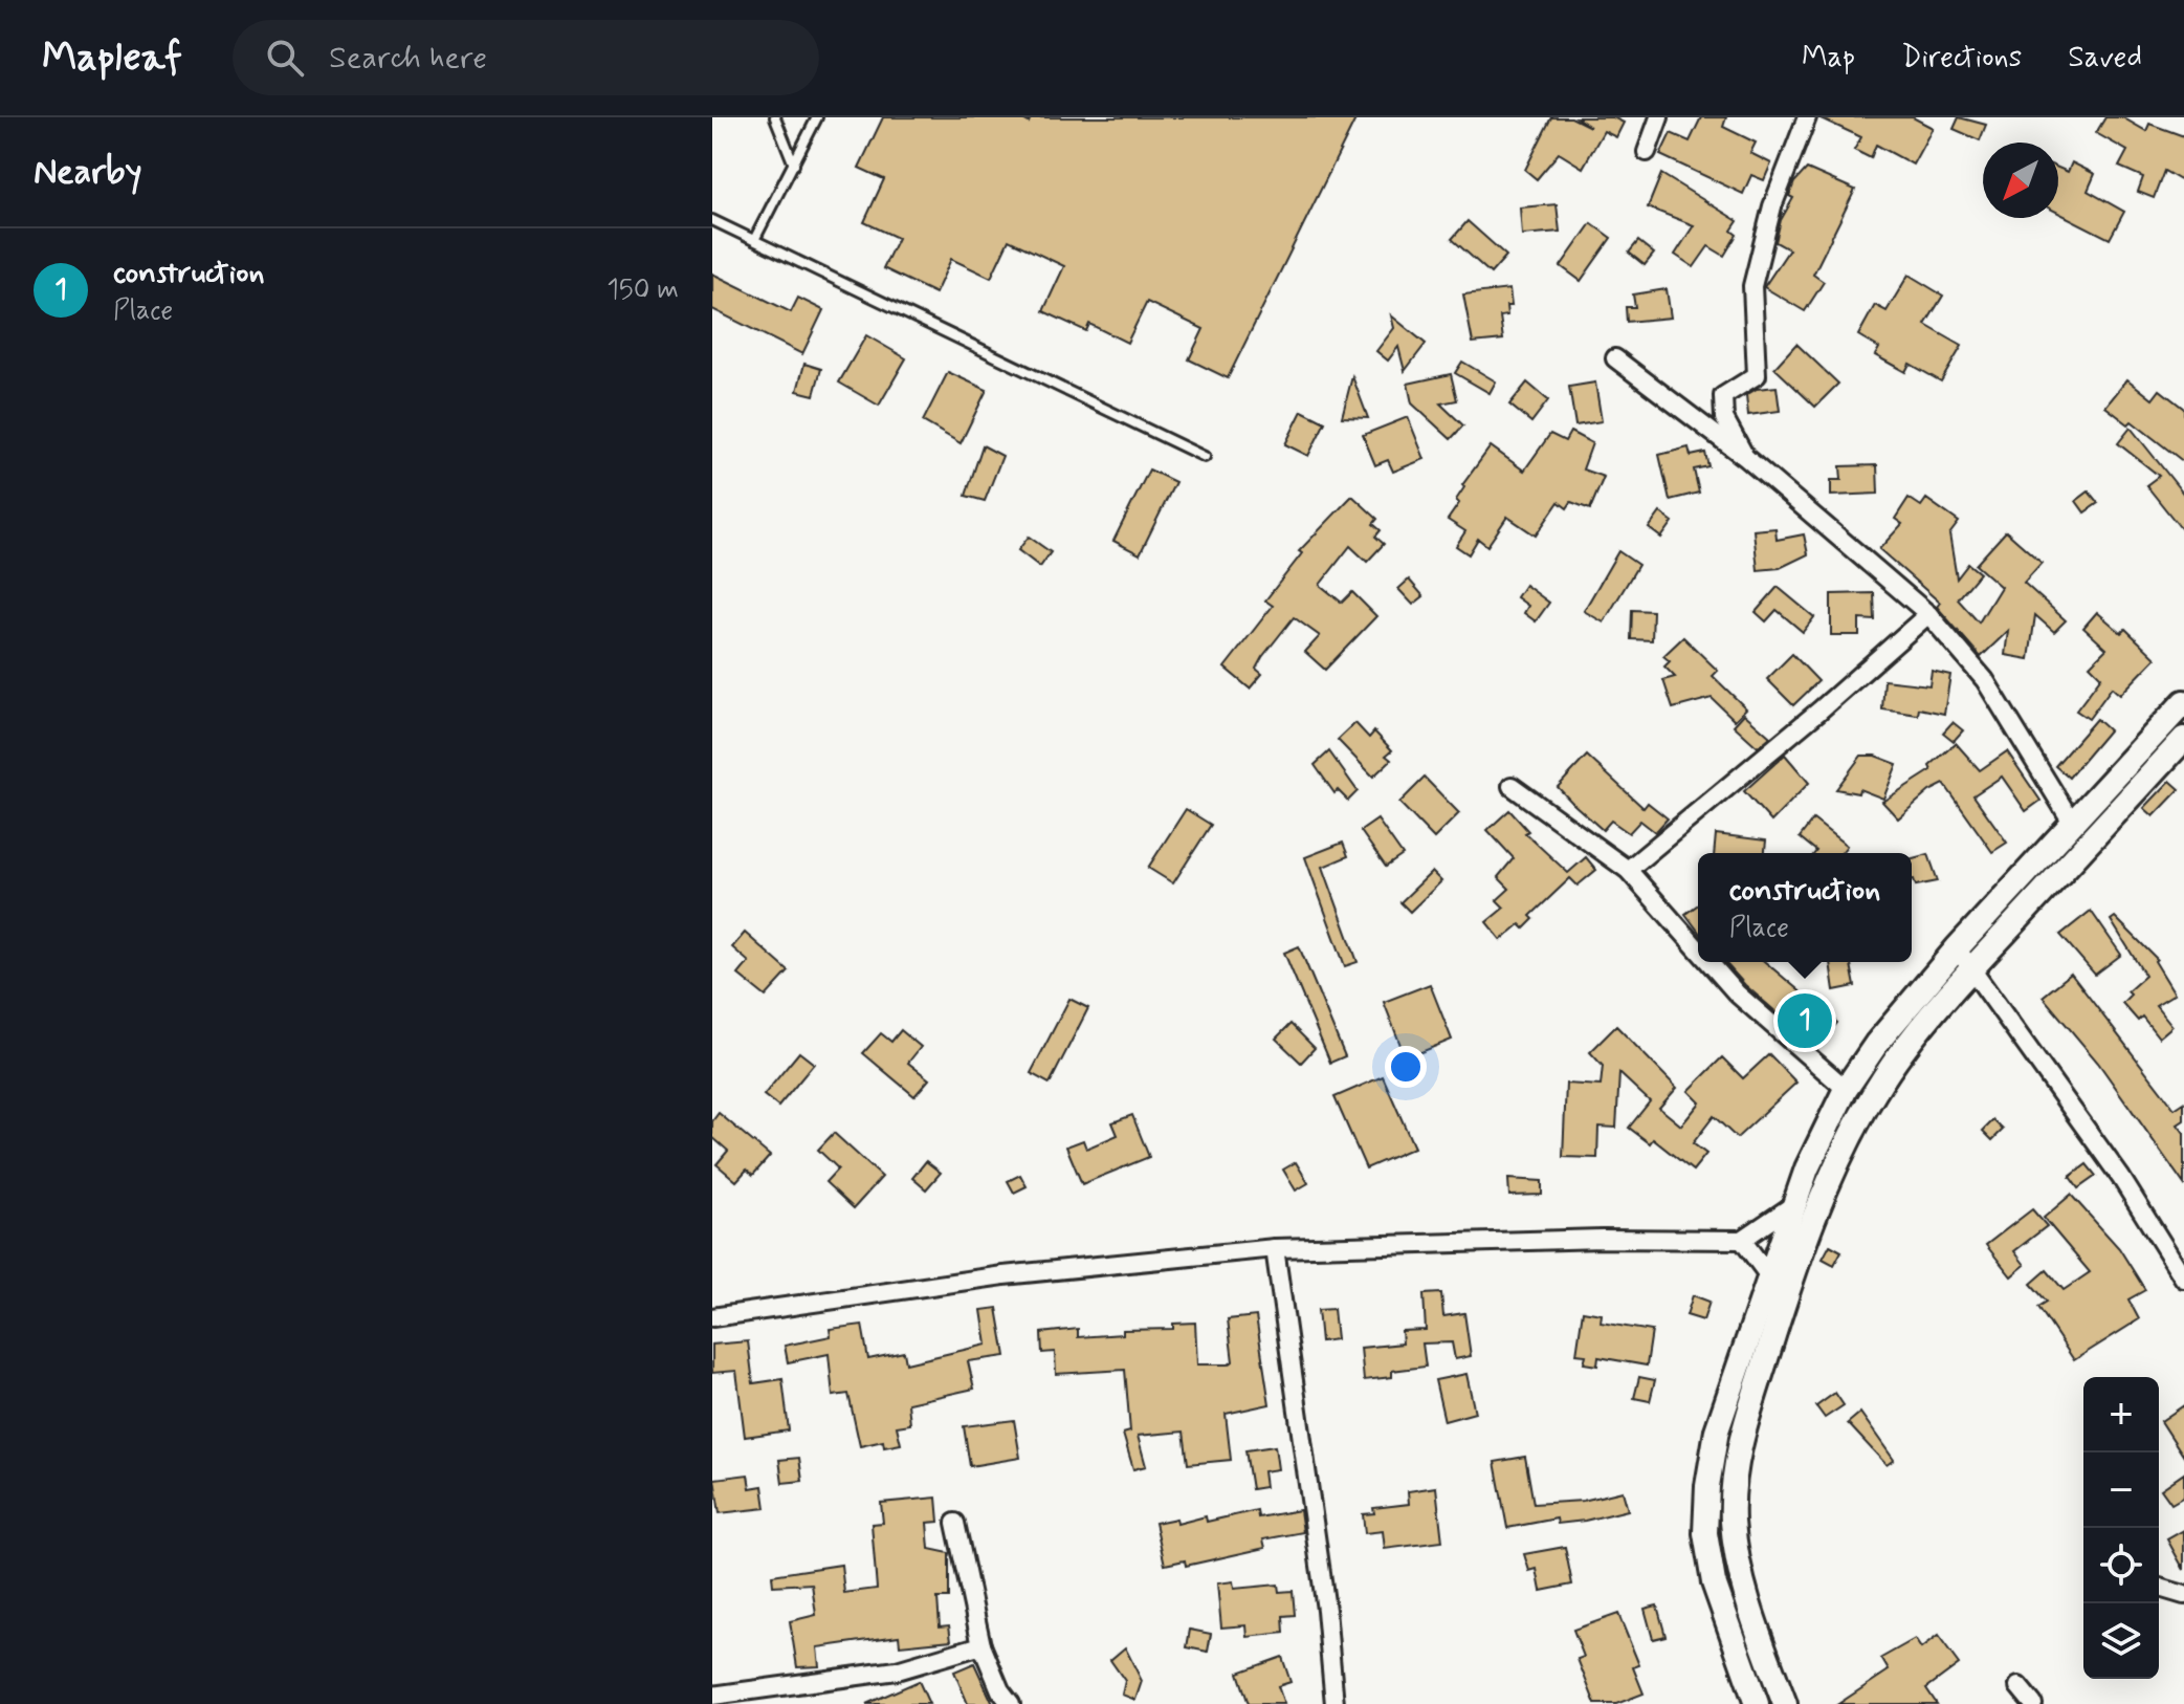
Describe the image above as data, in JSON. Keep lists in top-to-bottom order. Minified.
{"north":"bottom left","page":{"header":"Mapleaf","search":"Search here","nav":["Map","Directions","Saved"],"heading":"Nearby","list":[{"mark":"1","name":"construction","note":"Place","value":"150 m"}],"popup":["construction","Place"],"pins":"1","map_buttons":["+","−"]}}
